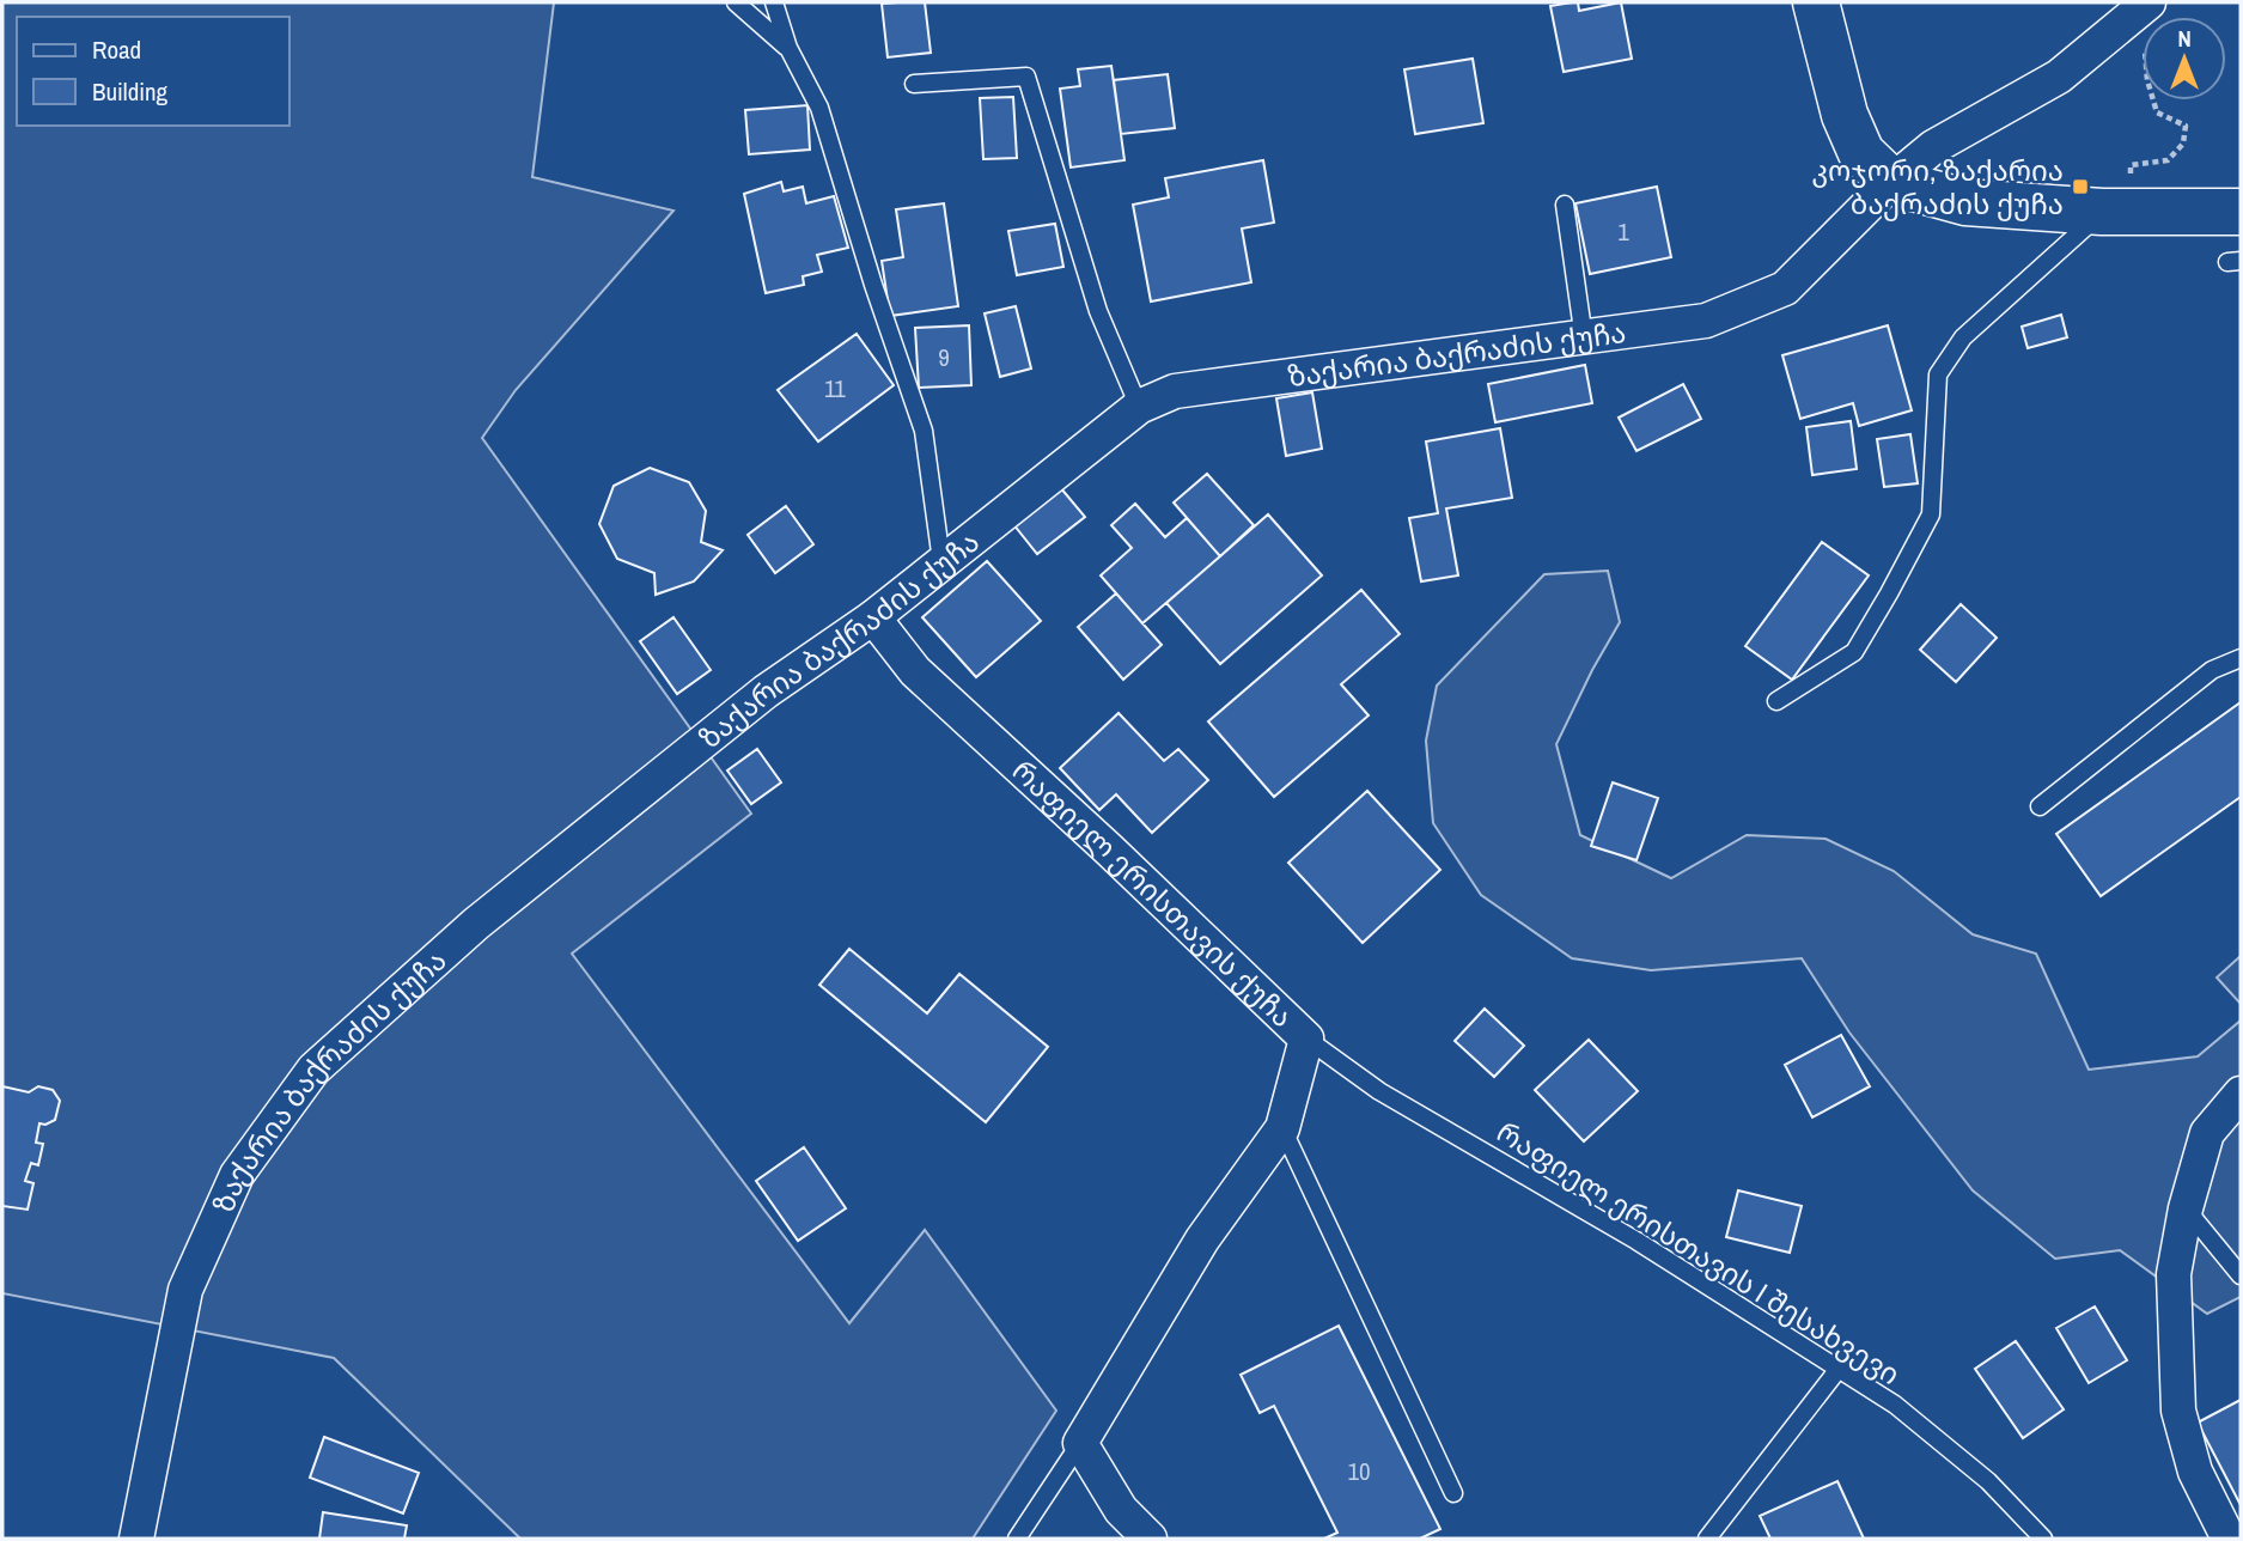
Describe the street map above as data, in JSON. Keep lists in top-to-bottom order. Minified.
{"streets":{"street":["ზაქარია ბაქრაძის ქუჩა","რაფიელ ერისთავის ქუჩა"],"lane":["რაფიელ ერისთავის I შესახვევი"]},"crossings":[["ზაქარია ბაქრაძის ქუჩა","რაფიელ ერისთავის ქუჩა"],["რაფიელ ერისთავის ქუჩა","რაფიელ ერისთავის I შესახვევი"]],"places":{"transit":["კოჯორი, ზაქარია ბაქრაძის ქუჩა"]},"house_numbers":["1","9","11","10"],"legend":["Road","Building"],"north":"top"}
